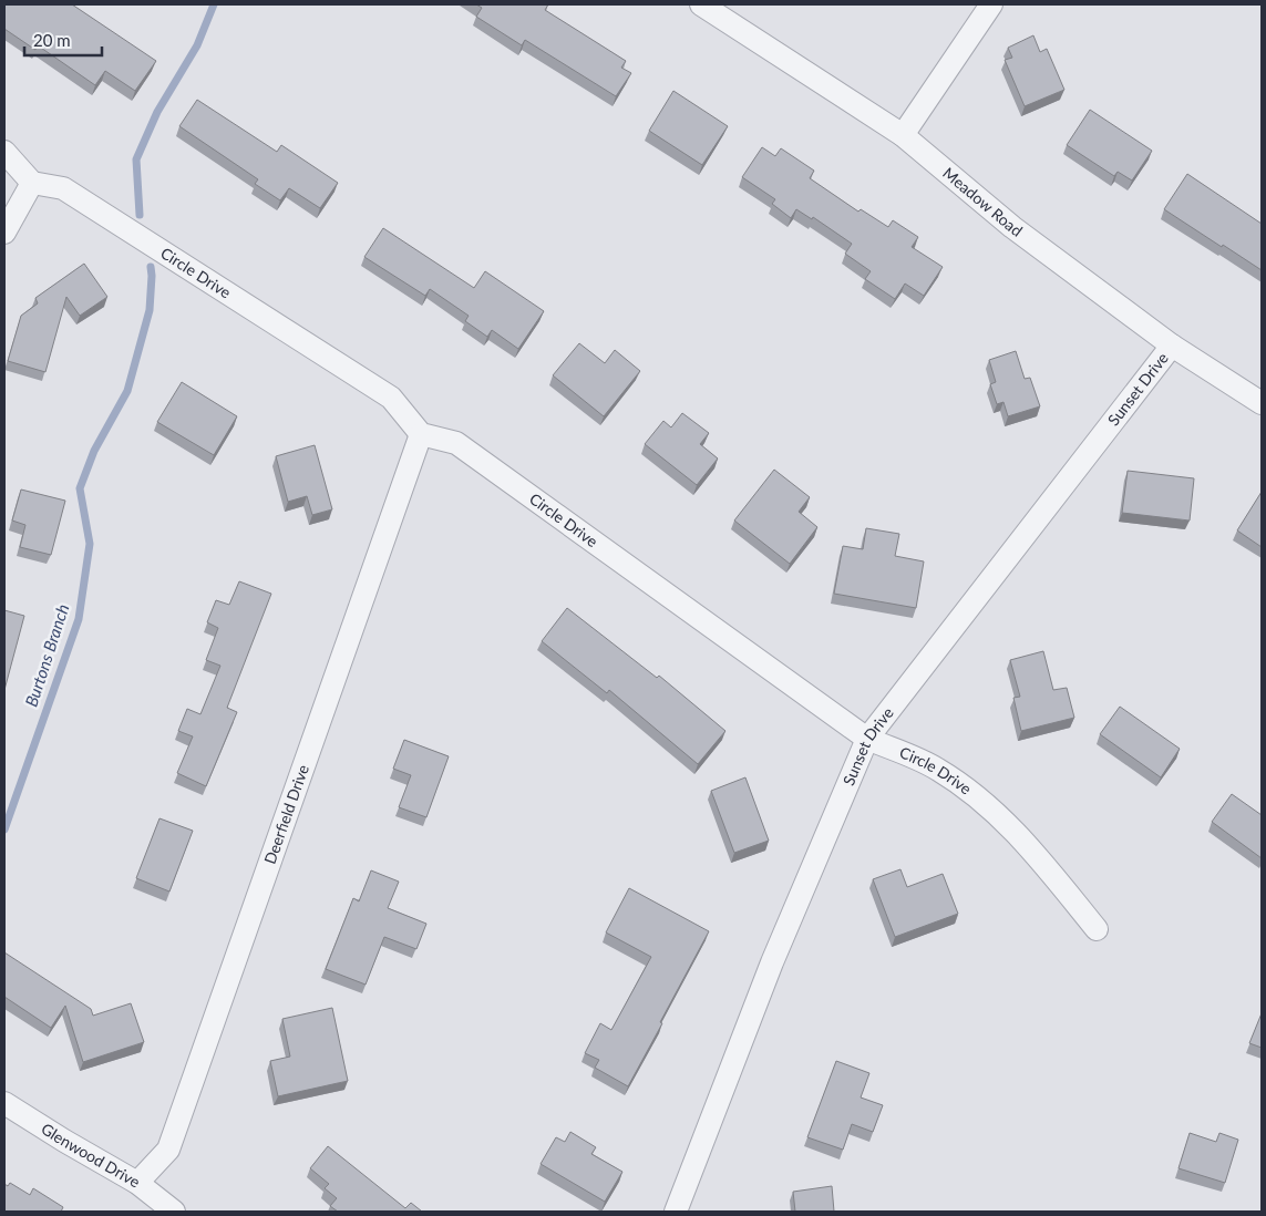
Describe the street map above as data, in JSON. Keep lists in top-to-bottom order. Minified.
{"streets":{"street":["Meadow Road","Circle Drive","Sunset Drive","Deerfield Drive","Glenwood Drive"]},"crossings":[["Meadow Road","Sunset Drive"],["Circle Drive","Sunset Drive"],["Circle Drive","Deerfield Drive"],["Deerfield Drive","Glenwood Drive"]],"water":["Burtons Branch"],"scale_bar":"20 m"}
